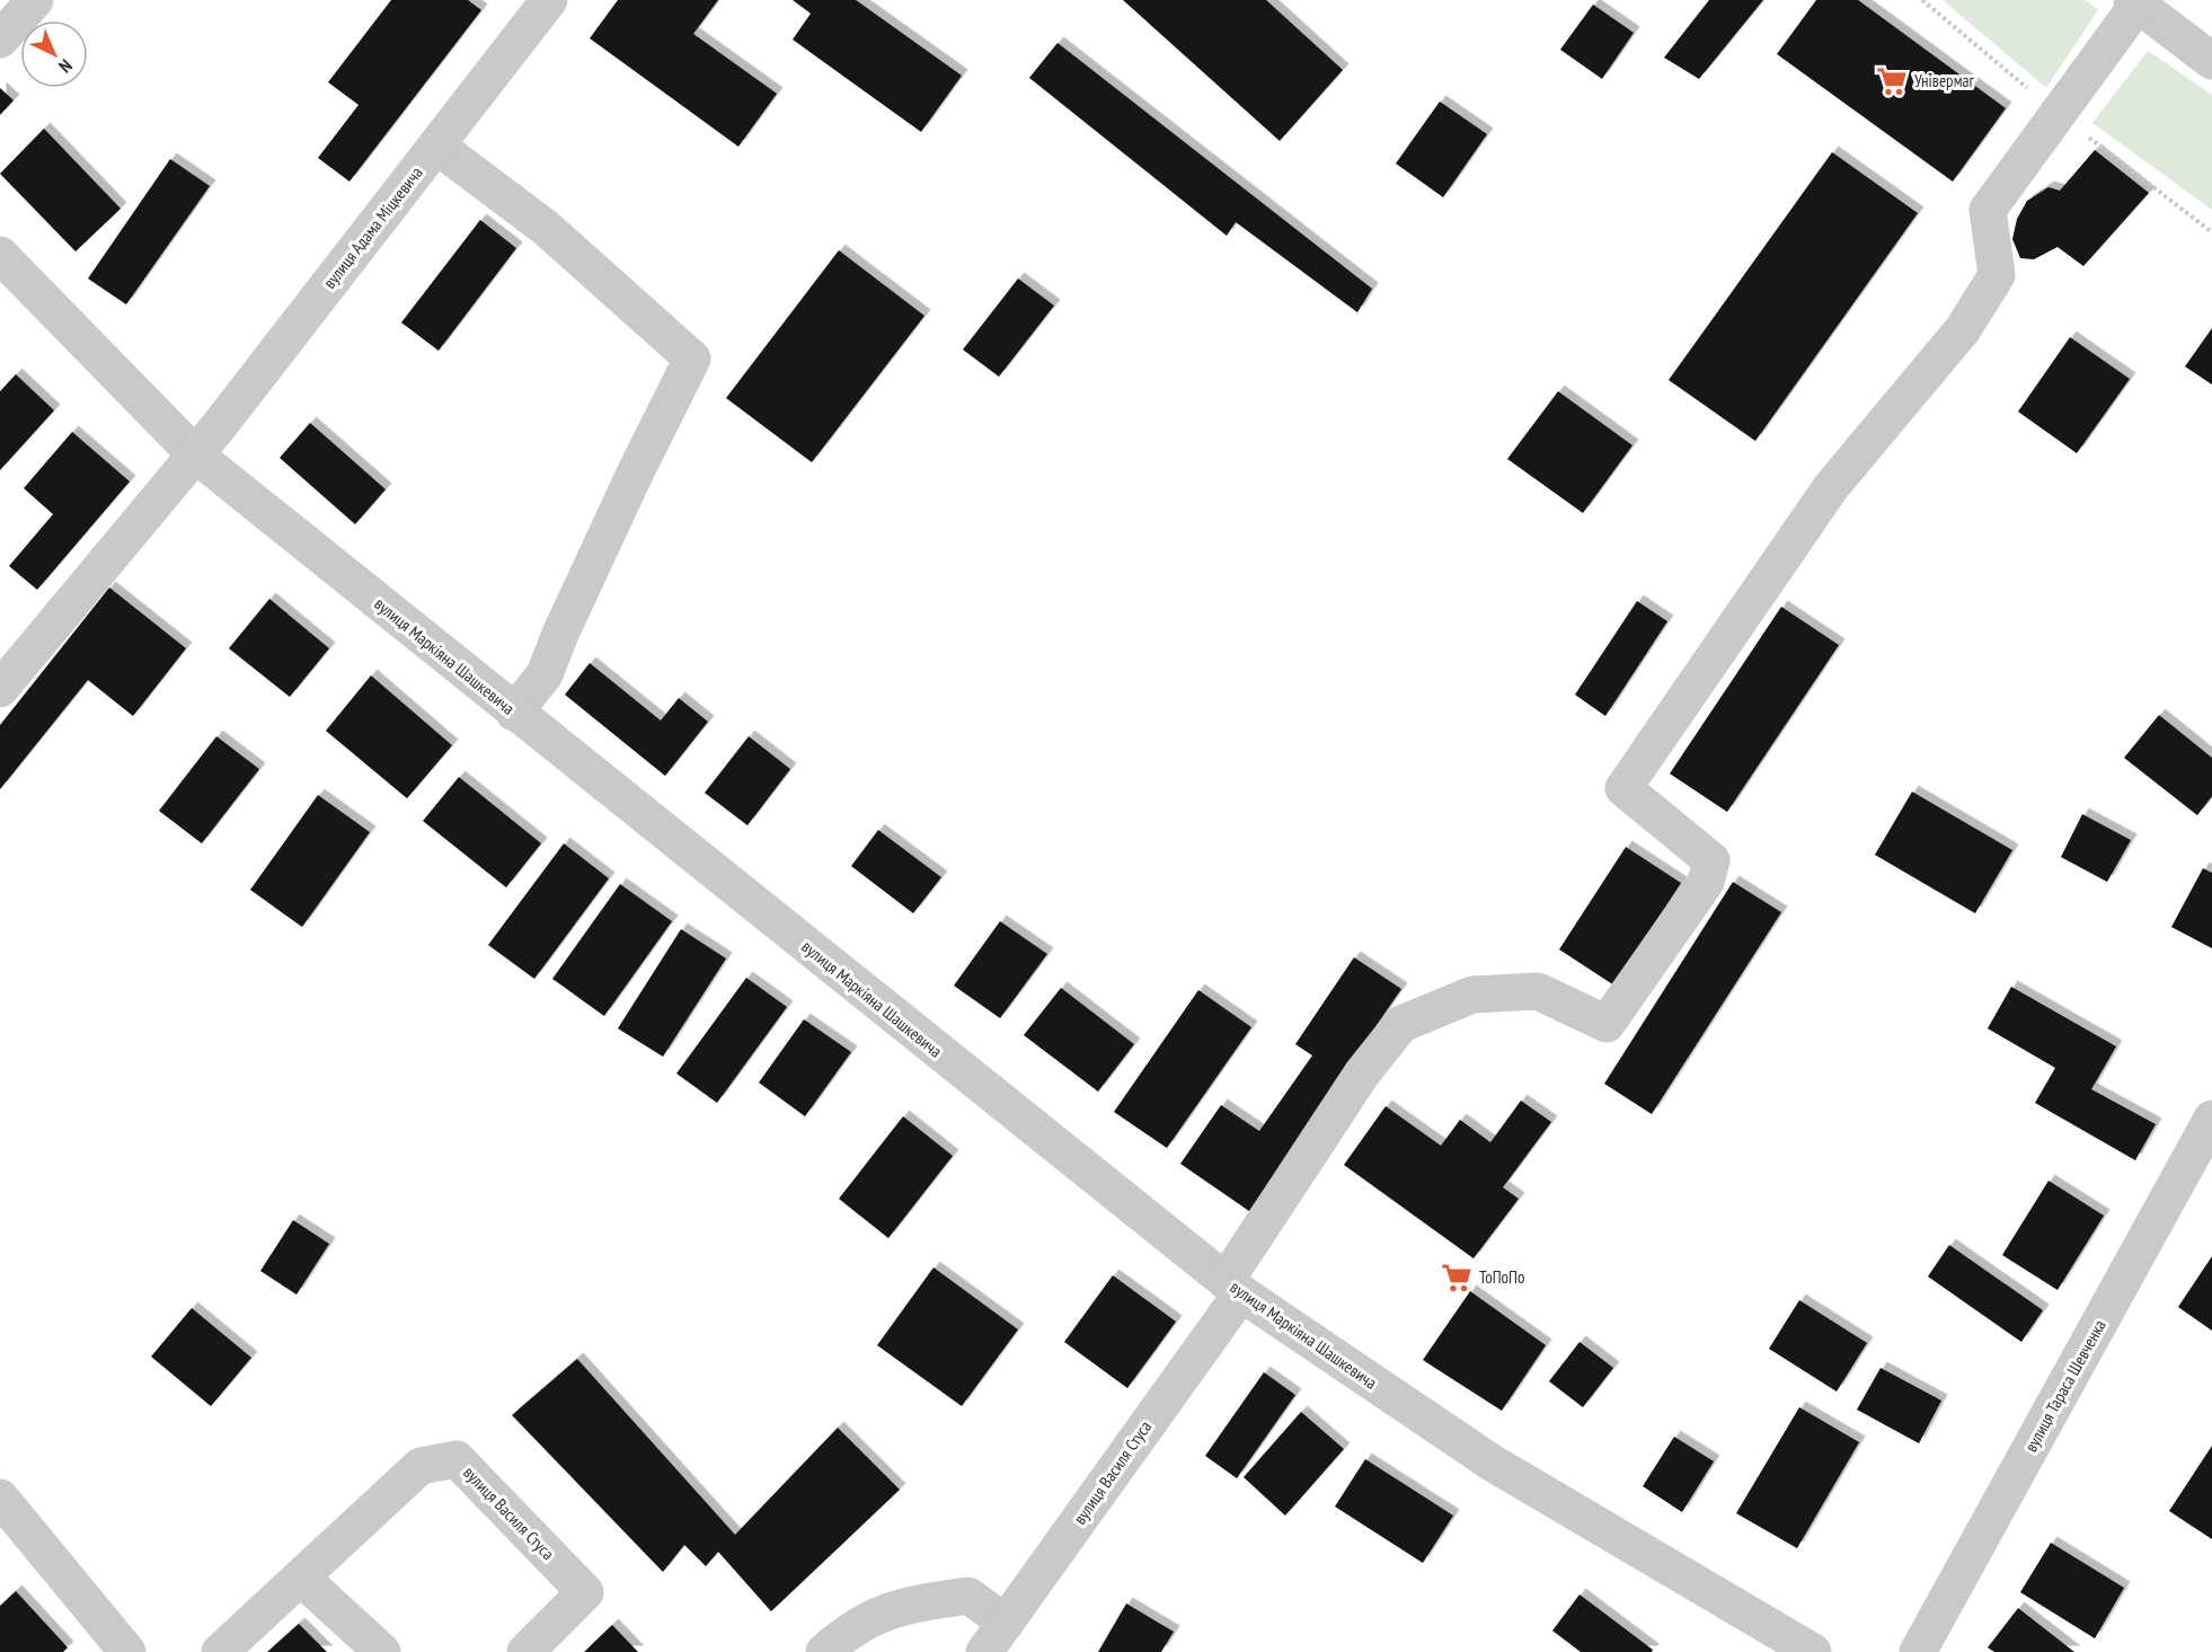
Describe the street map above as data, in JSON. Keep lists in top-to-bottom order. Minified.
{"streets":{"street":["вулиця Адама Міцкевича","вулиця Маркіяна Шашкевича","вулиця Тараса Шевченка","вулиця Василя Стуса"]},"crossings":[["вулиця Адама Міцкевича","вулиця Маркіяна Шашкевича"],["вулиця Маркіяна Шашкевича","вулиця Василя Стуса"]],"places":{"supermarket":["Універмаг","ТоПоПо"]},"north":"bottom right"}
